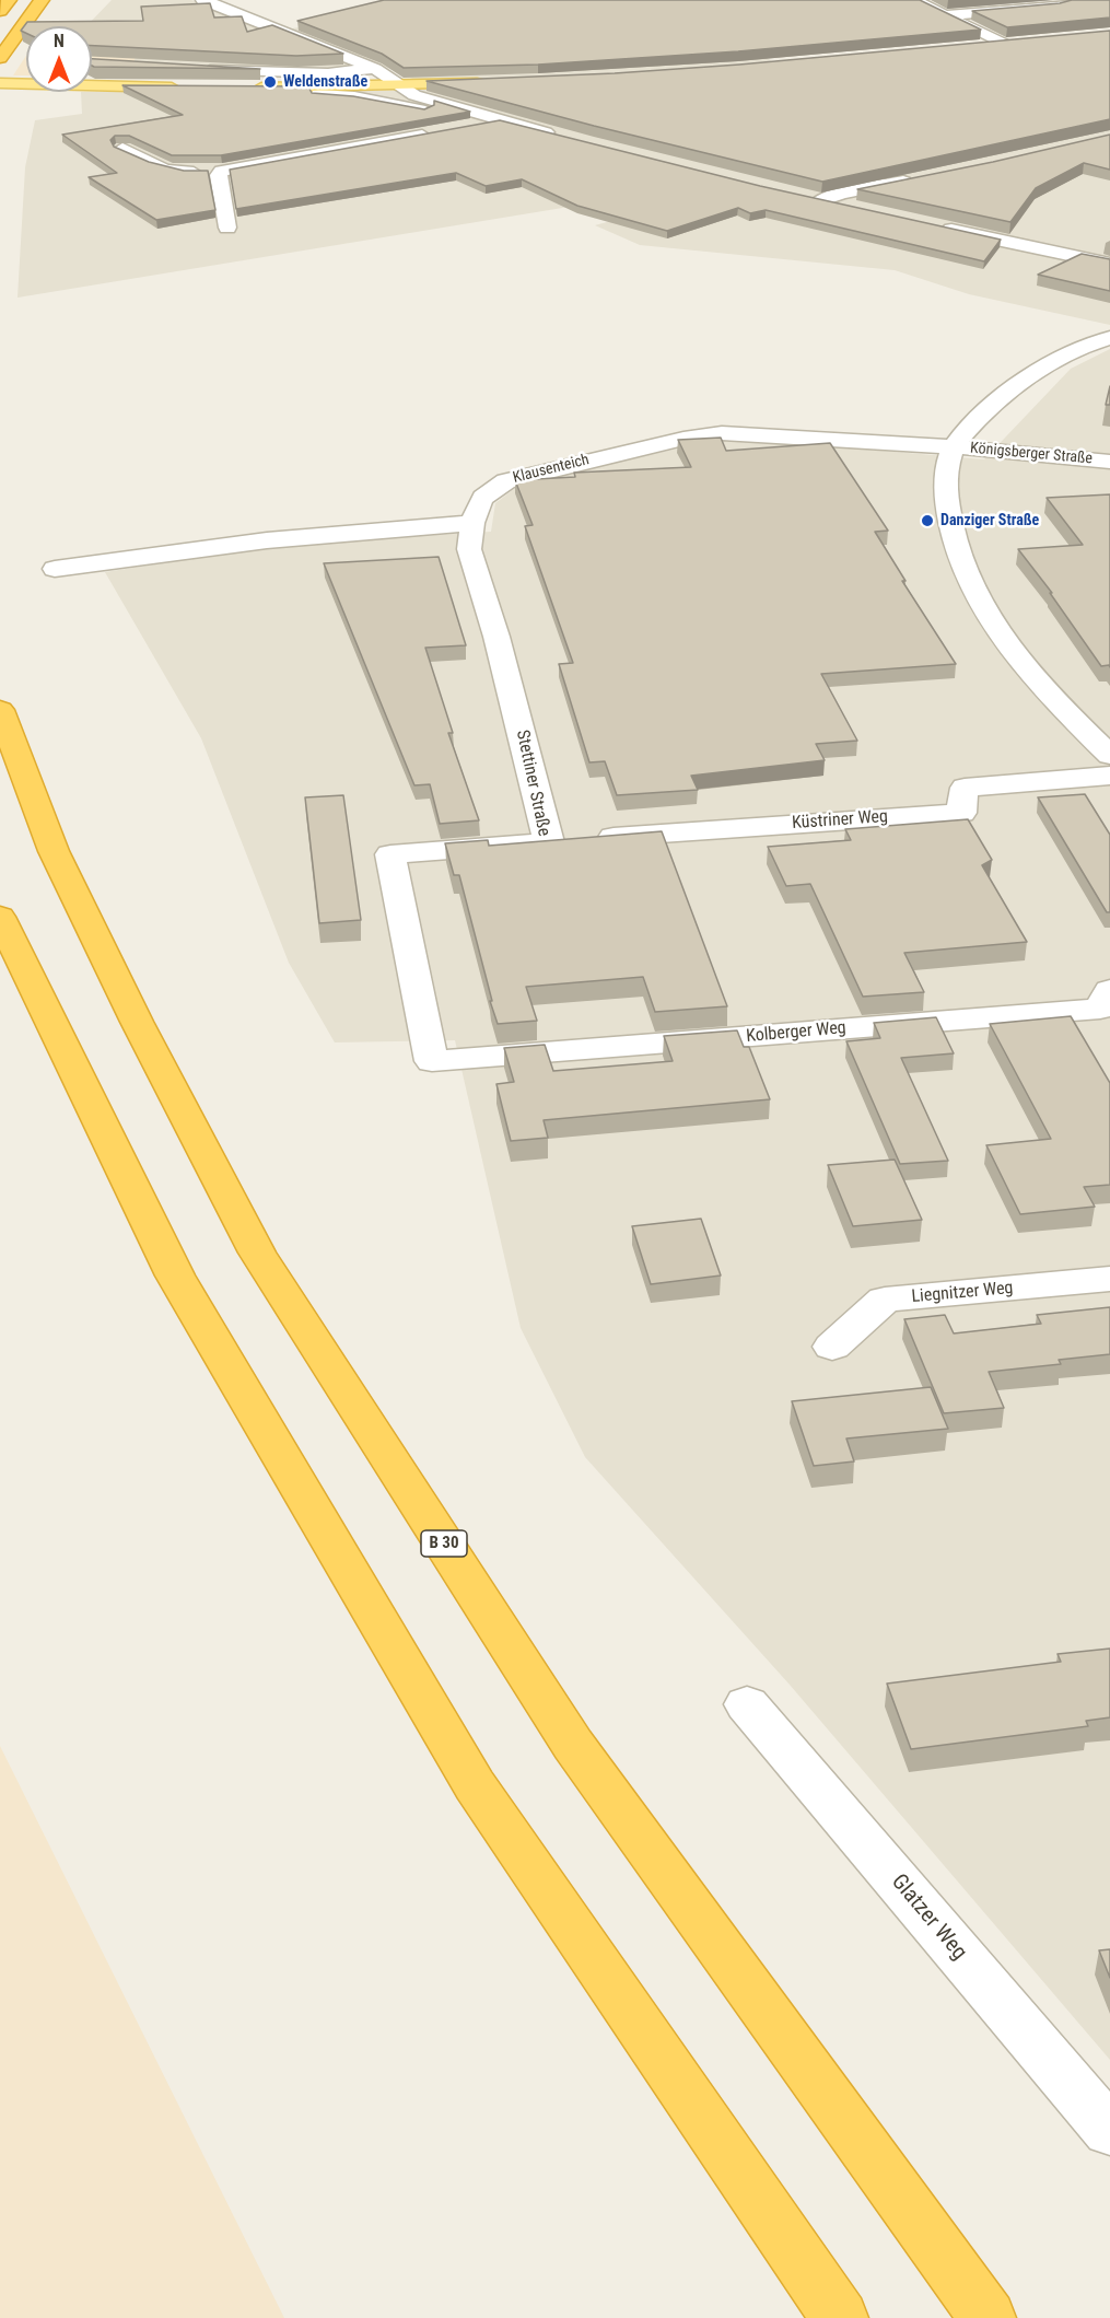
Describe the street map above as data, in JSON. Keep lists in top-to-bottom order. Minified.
{"streets":{"highway":["B 30"],"street":["Königsberger Straße","Klausenteich","Stettiner Straße","Küstriner Weg","Kolberger Weg","Liegnitzer Weg","Glatzer Weg"]},"crossings":[["Königsberger Straße","Klausenteich"],["Klausenteich","Stettiner Straße"],["Stettiner Straße","Küstriner Weg"],["Stettiner Straße","Kolberger Weg"]],"places":["Weldenstraße","Danziger Straße"],"north":"top"}
